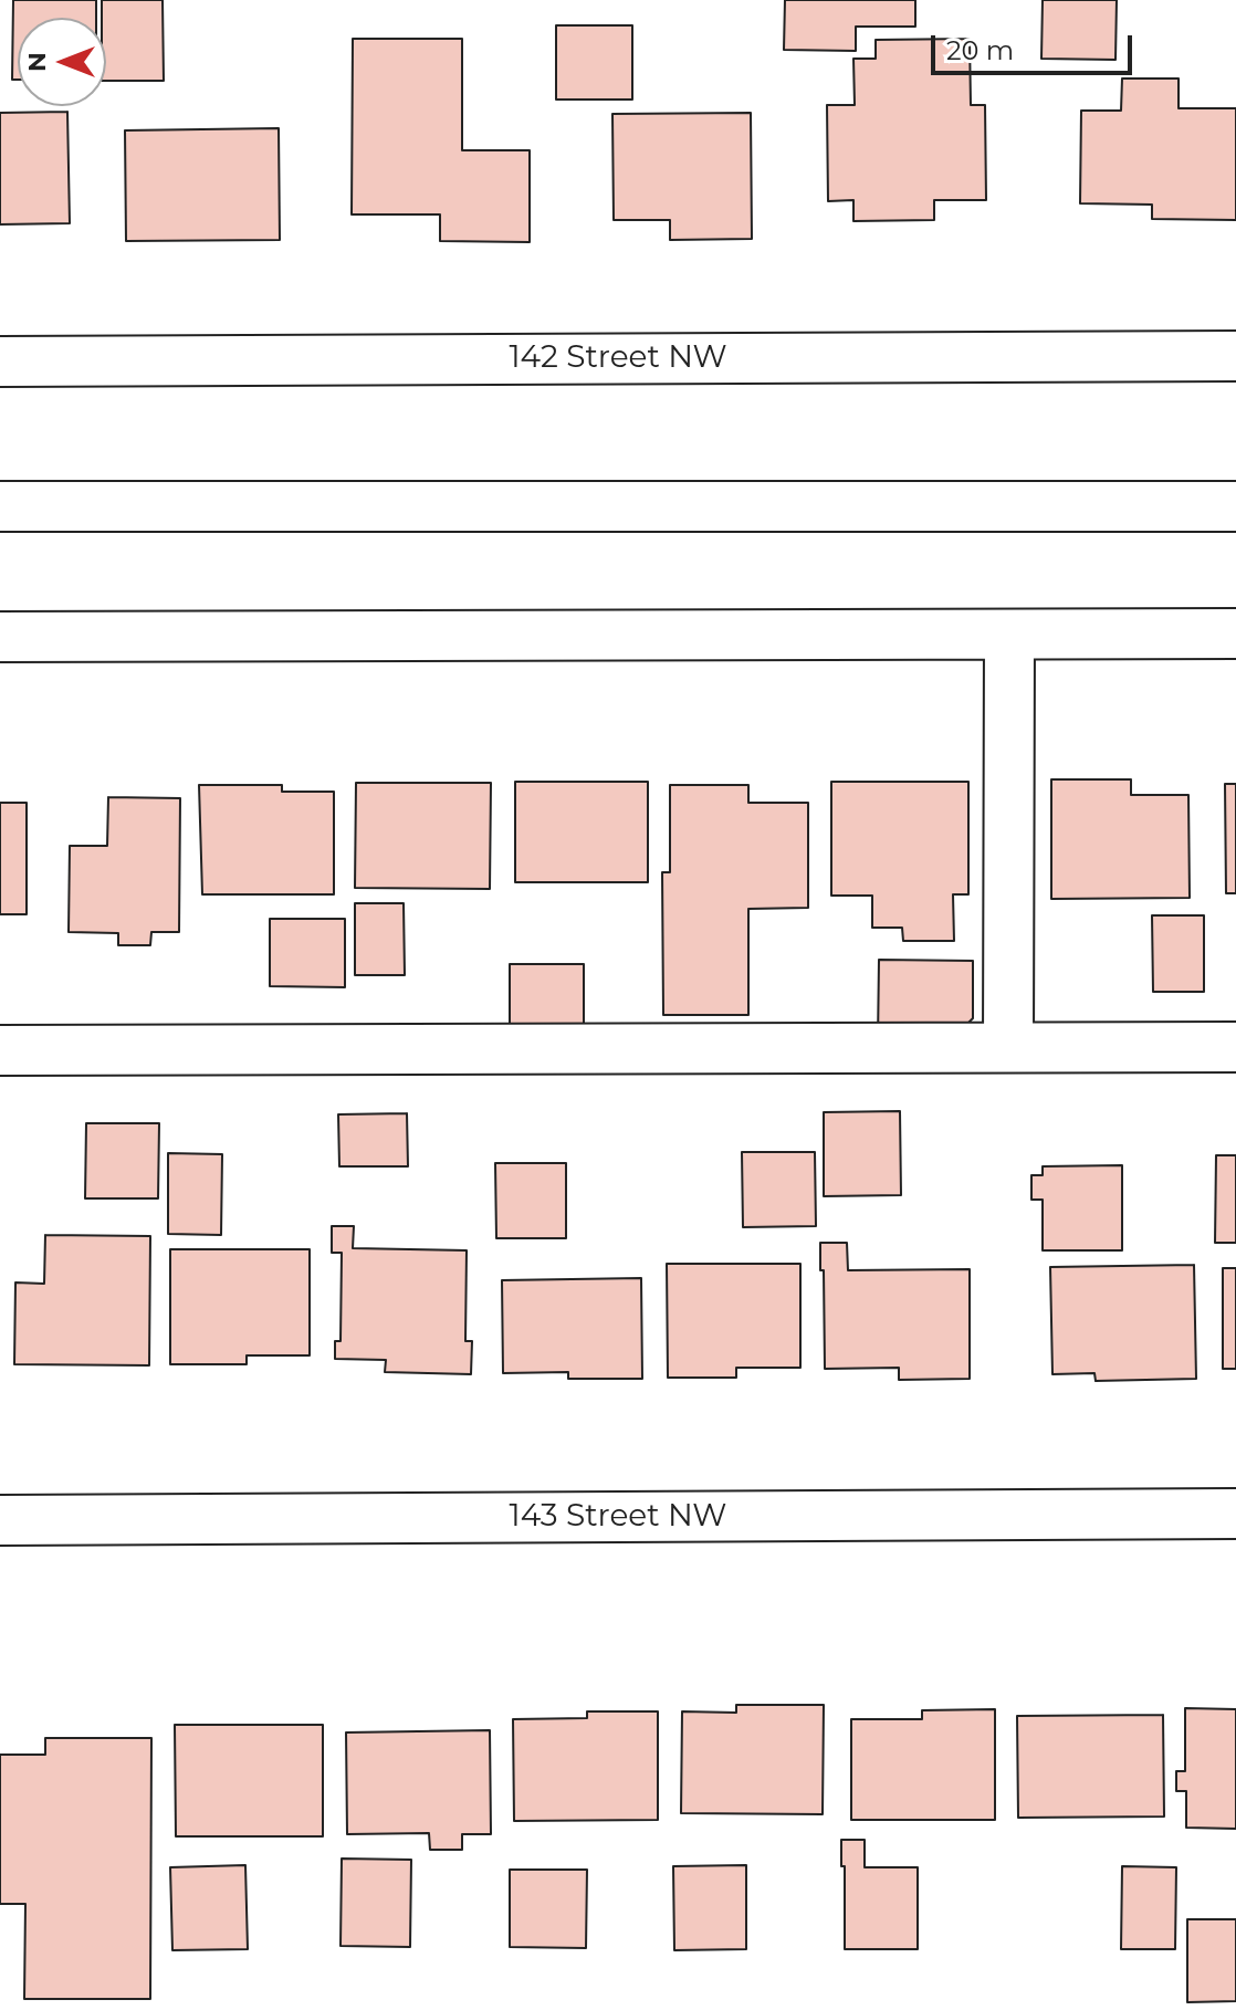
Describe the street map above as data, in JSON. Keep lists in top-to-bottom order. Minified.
{"streets":{"street":["142 Street NW","143 Street NW"]},"scale_bar":"20 m","north":"left"}
